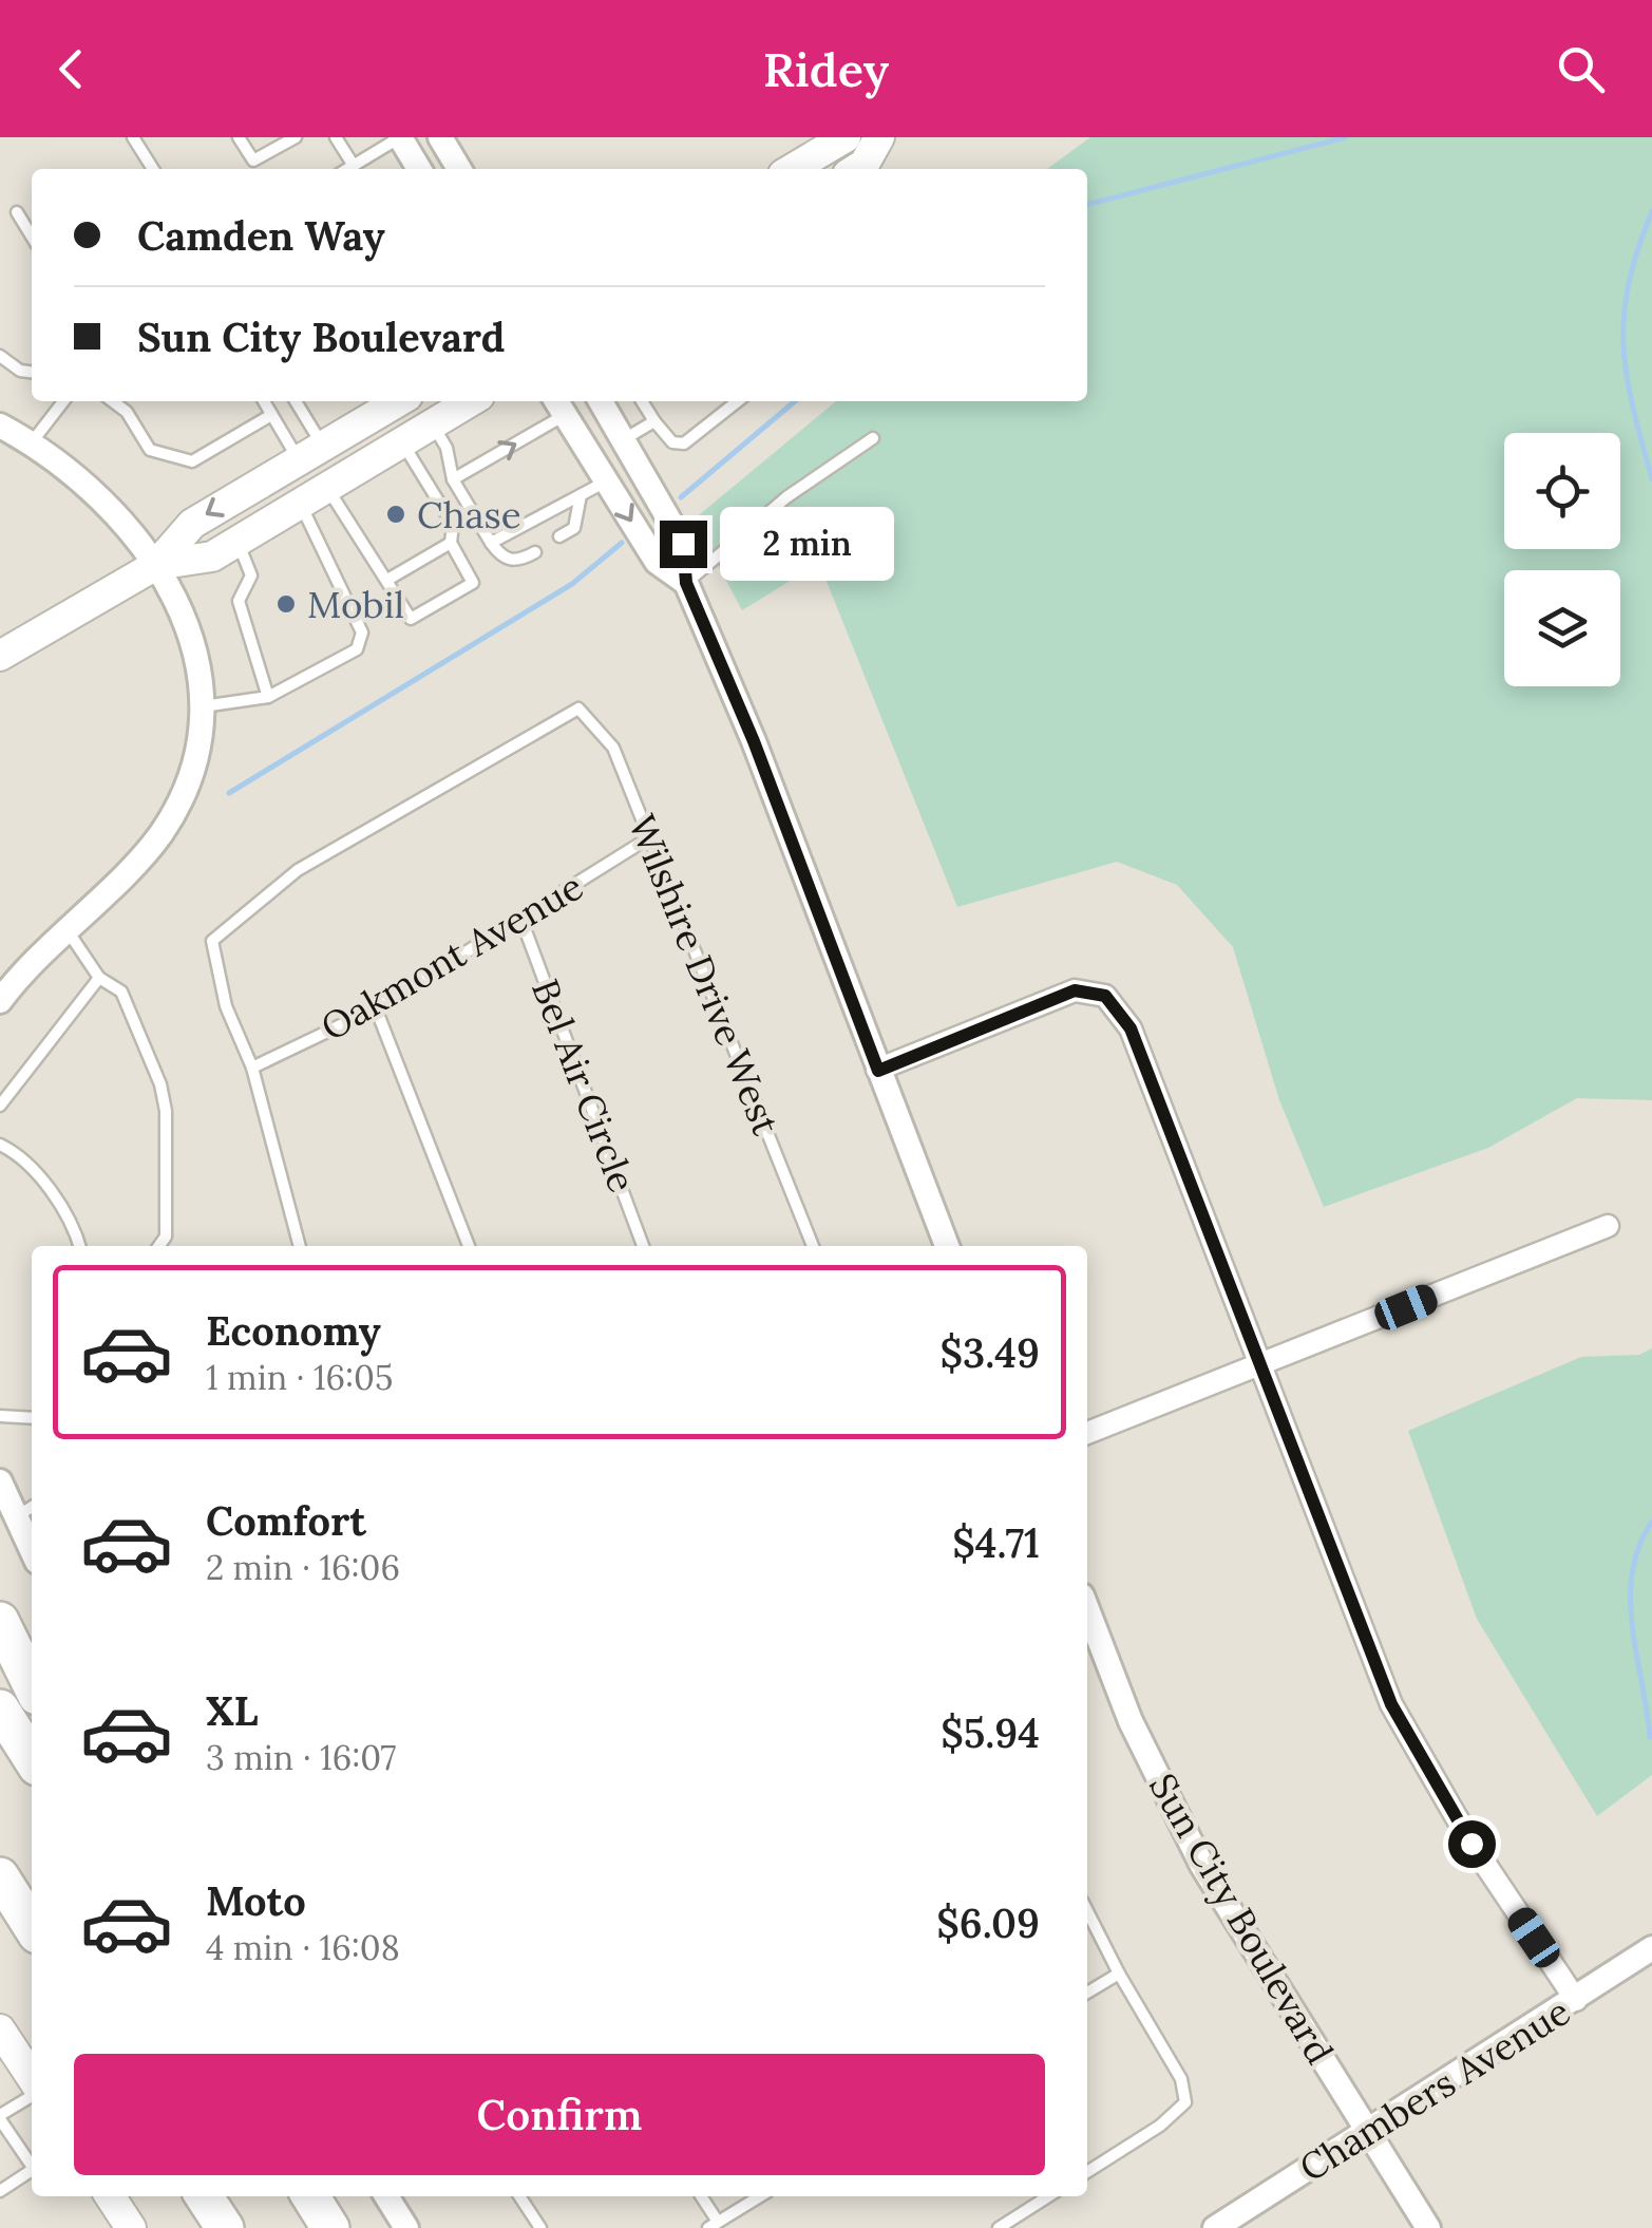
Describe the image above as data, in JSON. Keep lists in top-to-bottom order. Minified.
{"streets":{"street":["Sun City Boulevard","Chambers Avenue"],"lane":["Oakmont Avenue","Wilshire Drive West","Bel Air Circle"]},"crossings":[["Oakmont Avenue","Wilshire Drive West"],["Oakmont Avenue","Bel Air Circle"],["Sun City Boulevard","Chambers Avenue"]],"places":["Chase","Mobil"],"page":{"header":"Ridey","banner":["Camden Way","Sun City Boulevard"],"bubble":"2 min","list":[{"name":"Economy","note":"1 min · 16:05","value":"$3.49"},{"name":"Comfort","note":"2 min · 16:06","value":"$4.71"},{"name":"XL","note":"3 min · 16:07","value":"$5.94"},{"name":"Moto","note":"4 min · 16:08","value":"$6.09"}],"buttons":"Confirm"}}
